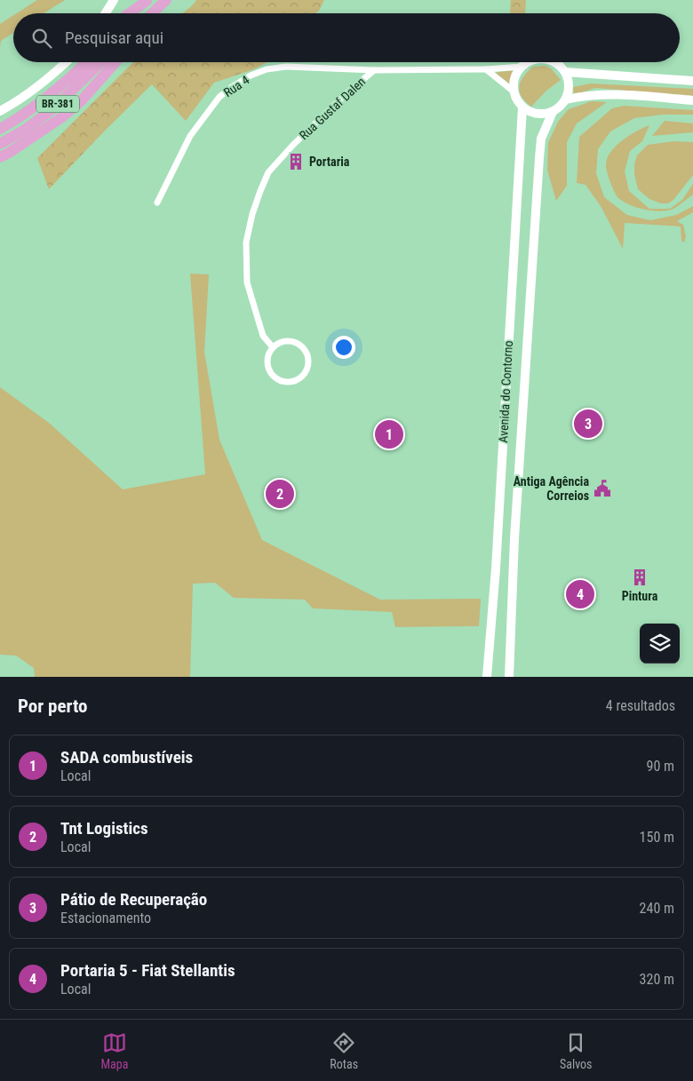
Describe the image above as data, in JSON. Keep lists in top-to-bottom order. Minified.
{"streets":{"highway":["BR-381"],"main road":["Avenida do Contorno"],"street":["Rua 4","Rua Gustaf Dalen"]},"crossings":[["Rua 4","Rua Gustaf Dalen"]],"places":{"building":["Portaria","Pintura"],"public building":["Antiga Agência Correios"]},"page":{"search":"Pesquisar aqui","pins":["3","1","2","4"],"heading":["Por perto","4 resultados"],"list":[{"mark":"1","name":"SADA combustíveis","note":"Local","value":"90 m"},{"mark":"2","name":"Tnt Logistics","note":"Local","value":"150 m"},{"mark":"3","name":"Pátio de Recuperação","note":"Estacionamento","value":"240 m"},{"mark":"4","name":"Portaria 5 - Fiat Stellantis","note":"Local","value":"320 m"}],"nav":["Mapa","Rotas","Salvos"]}}
